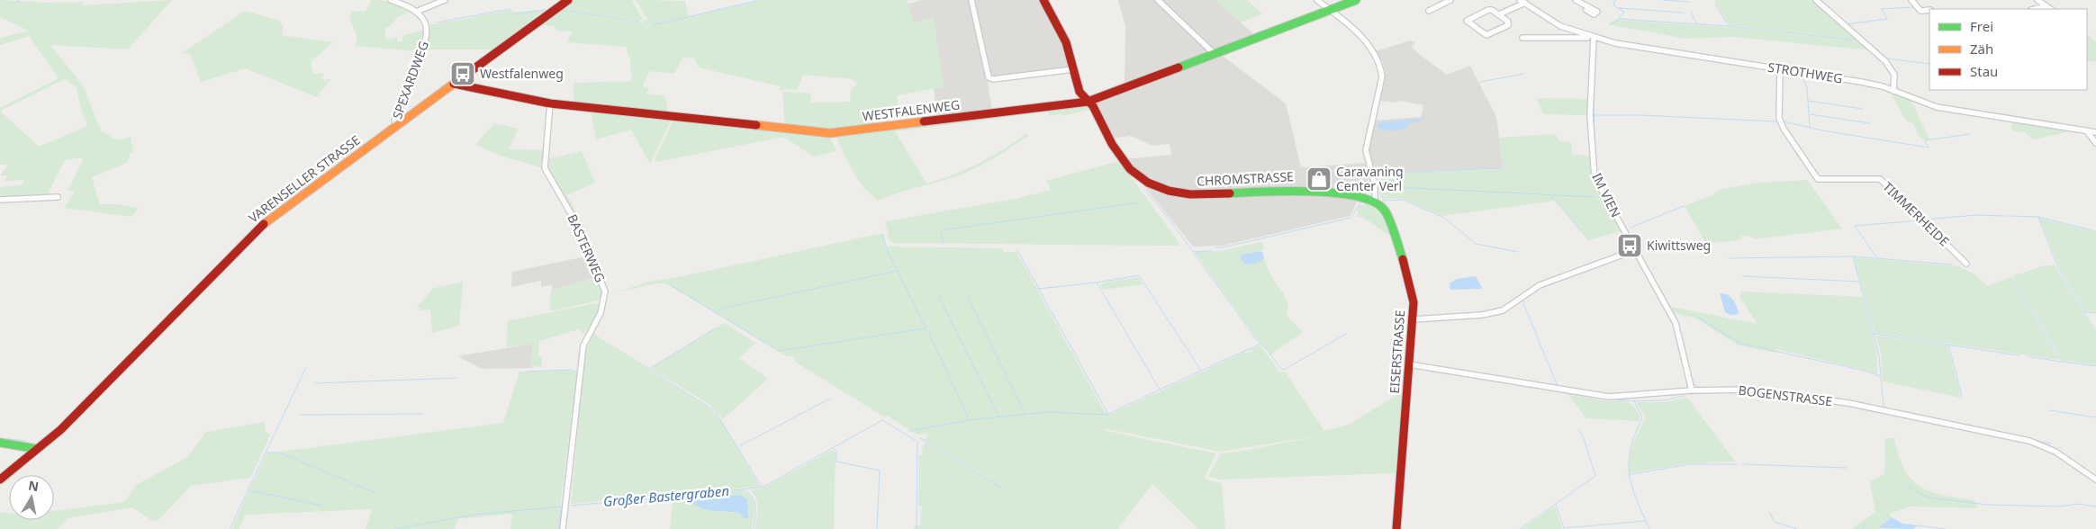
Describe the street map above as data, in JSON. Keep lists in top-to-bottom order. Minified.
{"streets":{"street":["STROTHWEG","SPEXARDWEG","WESTFALENWEG","VARENSELLER STRASSE","CHROMSTRASSE","IM VIEN","TIMMERHEIDE","BASTERWEG","EISERSTRASSE","BOGENSTRASSE"]},"crossings":[["STROTHWEG","IM VIEN"],["STROTHWEG","TIMMERHEIDE"],["SPEXARDWEG","VARENSELLER STRASSE"],["WESTFALENWEG","VARENSELLER STRASSE"],["WESTFALENWEG","CHROMSTRASSE"],["WESTFALENWEG","BASTERWEG"],["CHROMSTRASSE","EISERSTRASSE"],["IM VIEN","BOGENSTRASSE"],["EISERSTRASSE","BOGENSTRASSE"]],"water":["Großer Bastergraben"],"places":{"bus stop":["Westfalenweg","Kiwittsweg"],"shop":["Caravaning Center Verl"]},"legend":["Frei","Zäh","Stau"],"north":"top"}
